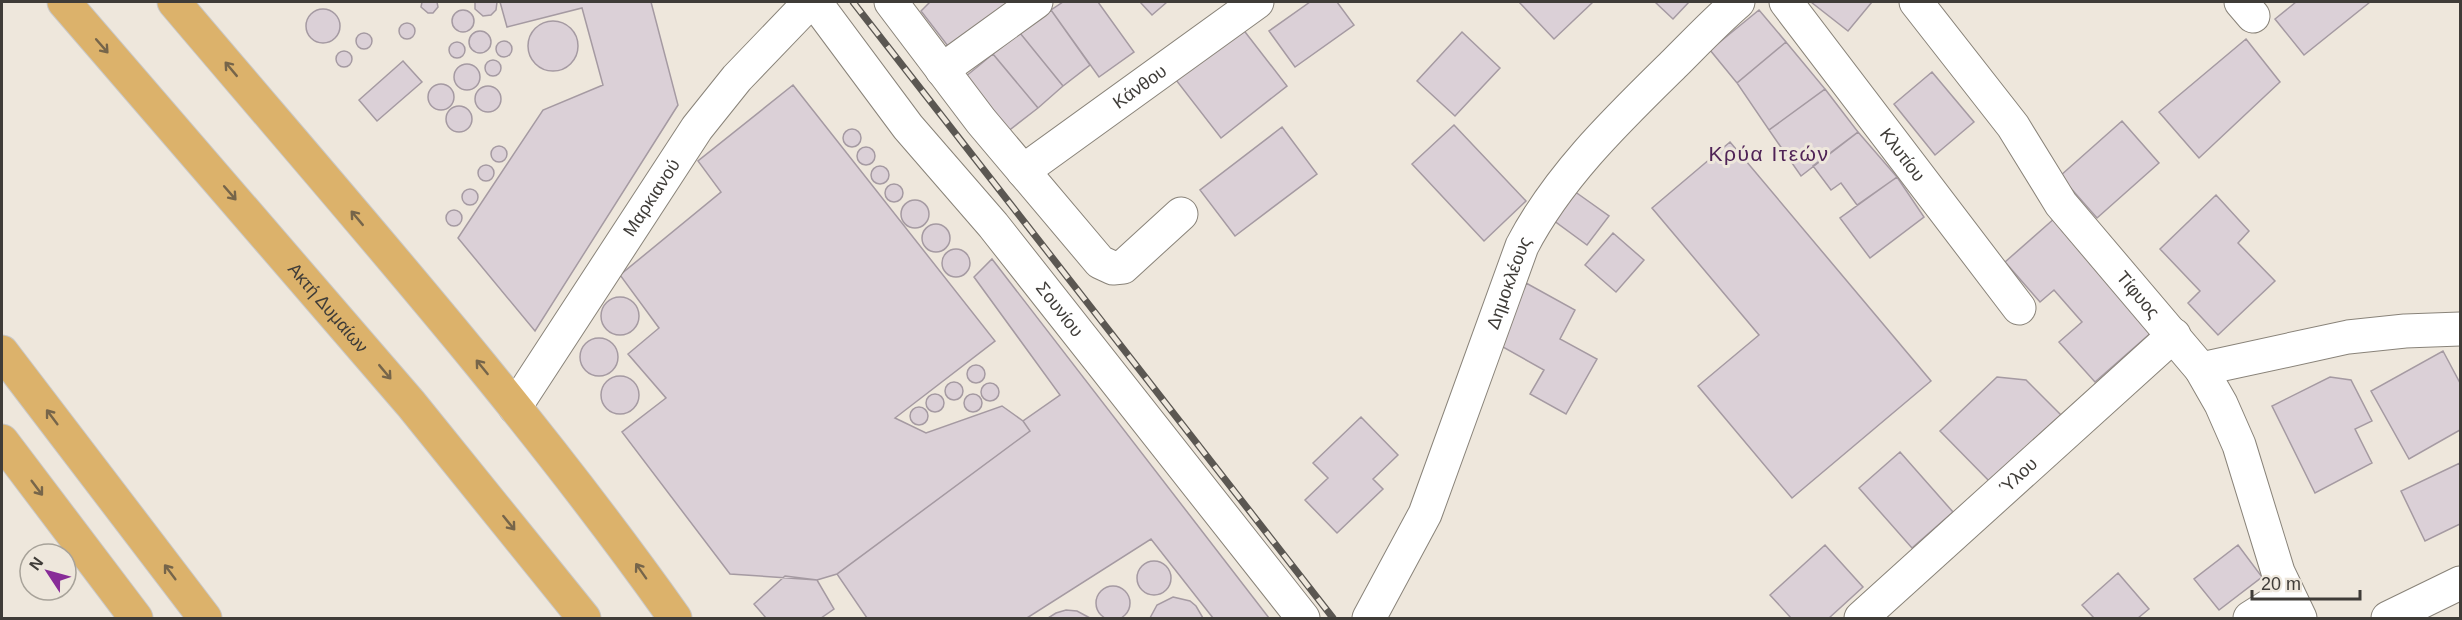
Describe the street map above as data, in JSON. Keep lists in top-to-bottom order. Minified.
{"streets":{"main road":["Ακτή Δυμαίων"],"street":["Κάνθου","Κλυτίου","Μαρκιανού","Δημοκλέους","Τίφυος","Σουνίου","Ύλου"]},"crossings":[["Τίφυος","Ύλου"]],"districts":["Κρύα Ιτεών"],"scale_bar":"20 m","north":"top left"}
